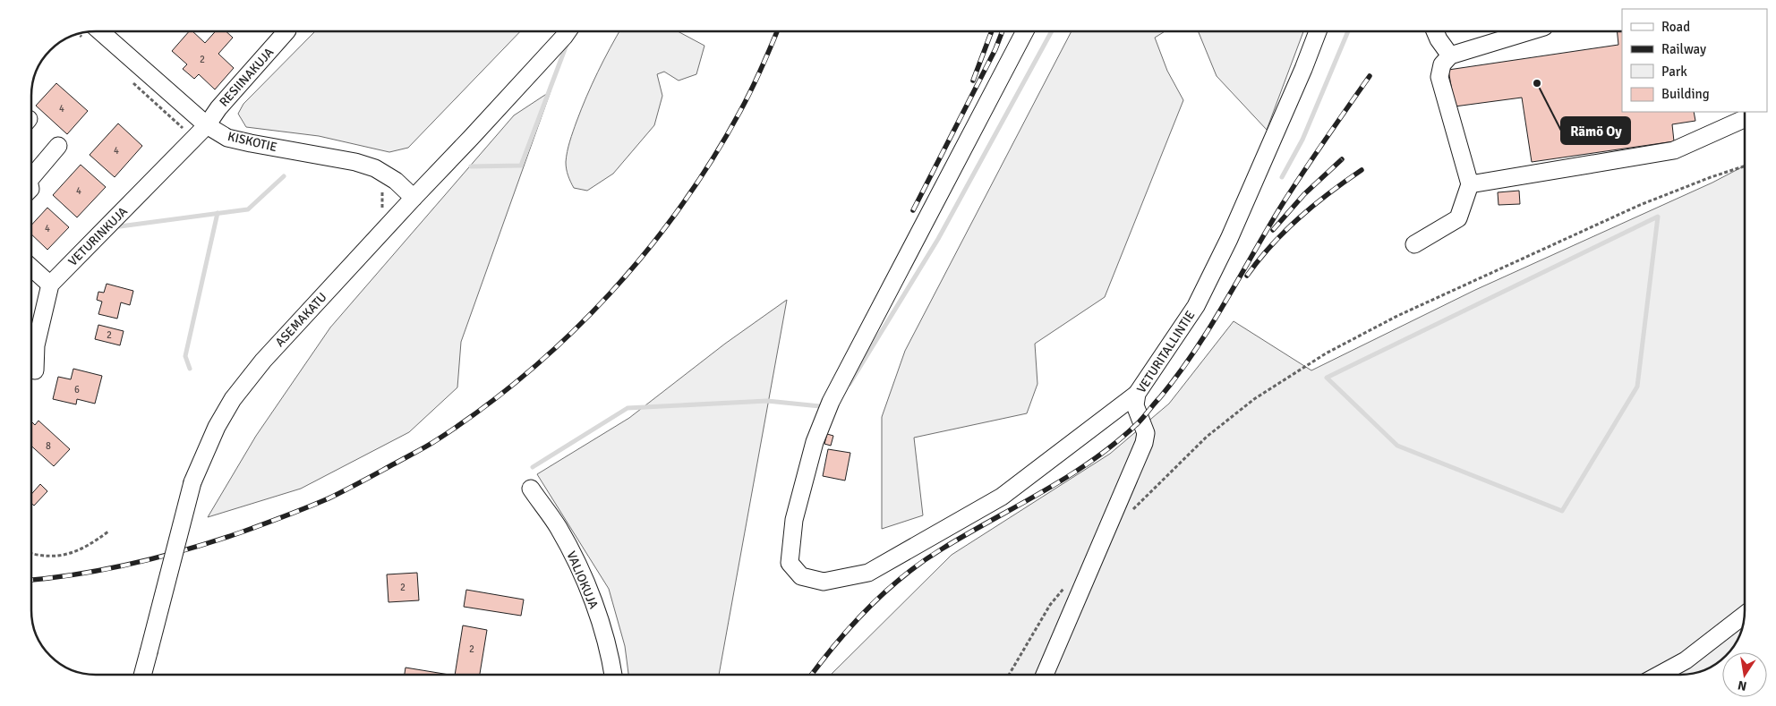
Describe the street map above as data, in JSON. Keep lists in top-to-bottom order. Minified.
{"streets":{"street":["RESIINAKUJA","KISKOTIE","VETURINKUJA","ASEMAKATU","VETURITALLINTIE","VALIOKUJA"]},"crossings":[["RESIINAKUJA","KISKOTIE"],["RESIINAKUJA","VETURINKUJA"],["KISKOTIE","VETURINKUJA"],["KISKOTIE","ASEMAKATU"]],"places":["Rämö Oy"],"house_numbers":["2","4","4","4","4","2","6","8","2","2"],"legend":["Road","Railway","Park","Building"],"north":"bottom"}
